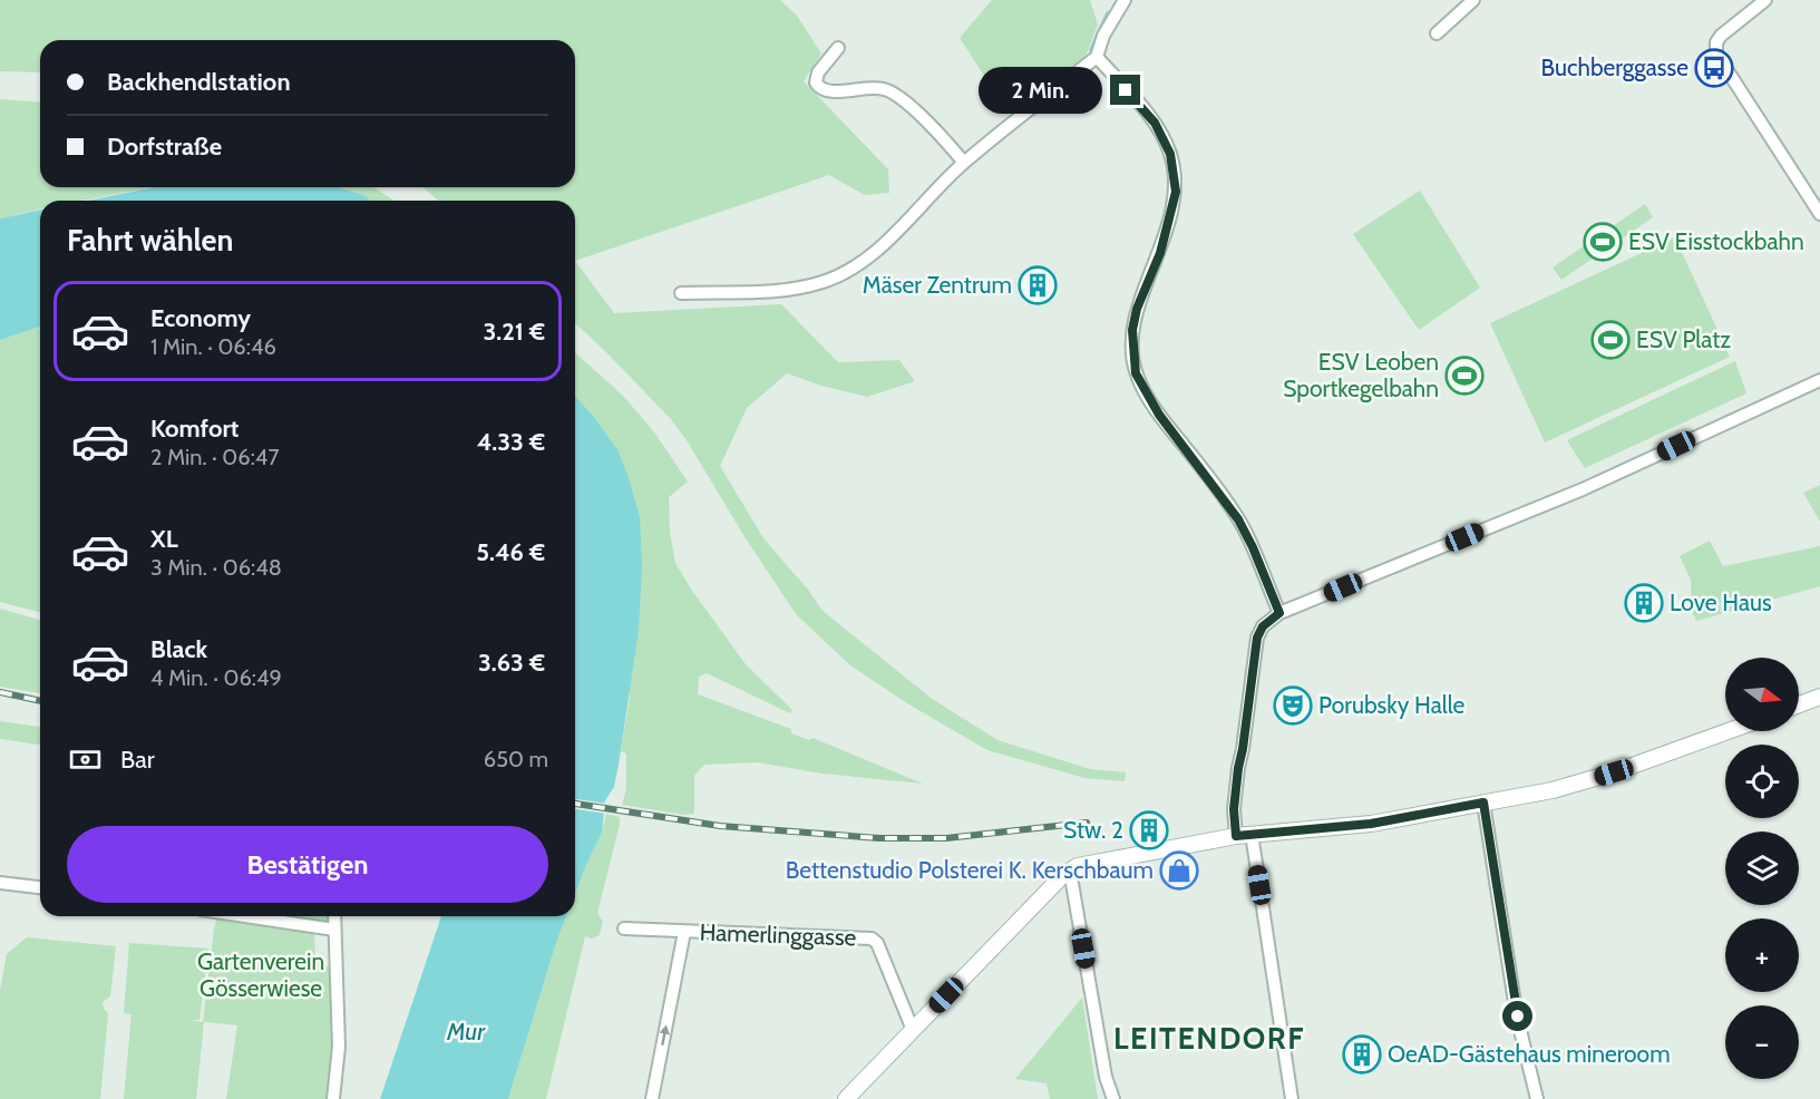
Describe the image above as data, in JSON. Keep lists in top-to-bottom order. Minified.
{"streets":{"street":["Hamerlinggasse"]},"districts":["LEITENDORF"],"water":["Mur"],"parks":["Gartenverein Gösserwiese"],"places":{"bus stop":["Buchberggasse"],"sports":["ESV Eisstockbahn","ESV Platz","ESV Leoben Sportkegelbahn"],"building":["Mäser Zentrum","Love Haus","Stw. 2","OeAD-Gästehaus mineroom"],"theatre":["Porubsky Halle"],"shop":["Bettenstudio Polsterei K. Kerschbaum"]},"north":"right","page":{"banner":["Backhendlstation","Dorfstraße"],"bubble":"2 Min.","heading":"Fahrt wählen","list":[{"name":"Economy","note":"1 Min. · 06:46","value":"3.21 €"},{"name":"Komfort","note":"2 Min. · 06:47","value":"4.33 €"},{"name":"XL","note":"3 Min. · 06:48","value":"5.46 €"},{"name":"Black","note":"4 Min. · 06:49","value":"3.63 €"}],"map_buttons":["+","−"],"pay":["Bar","650 m"],"buttons":"Bestätigen"}}
